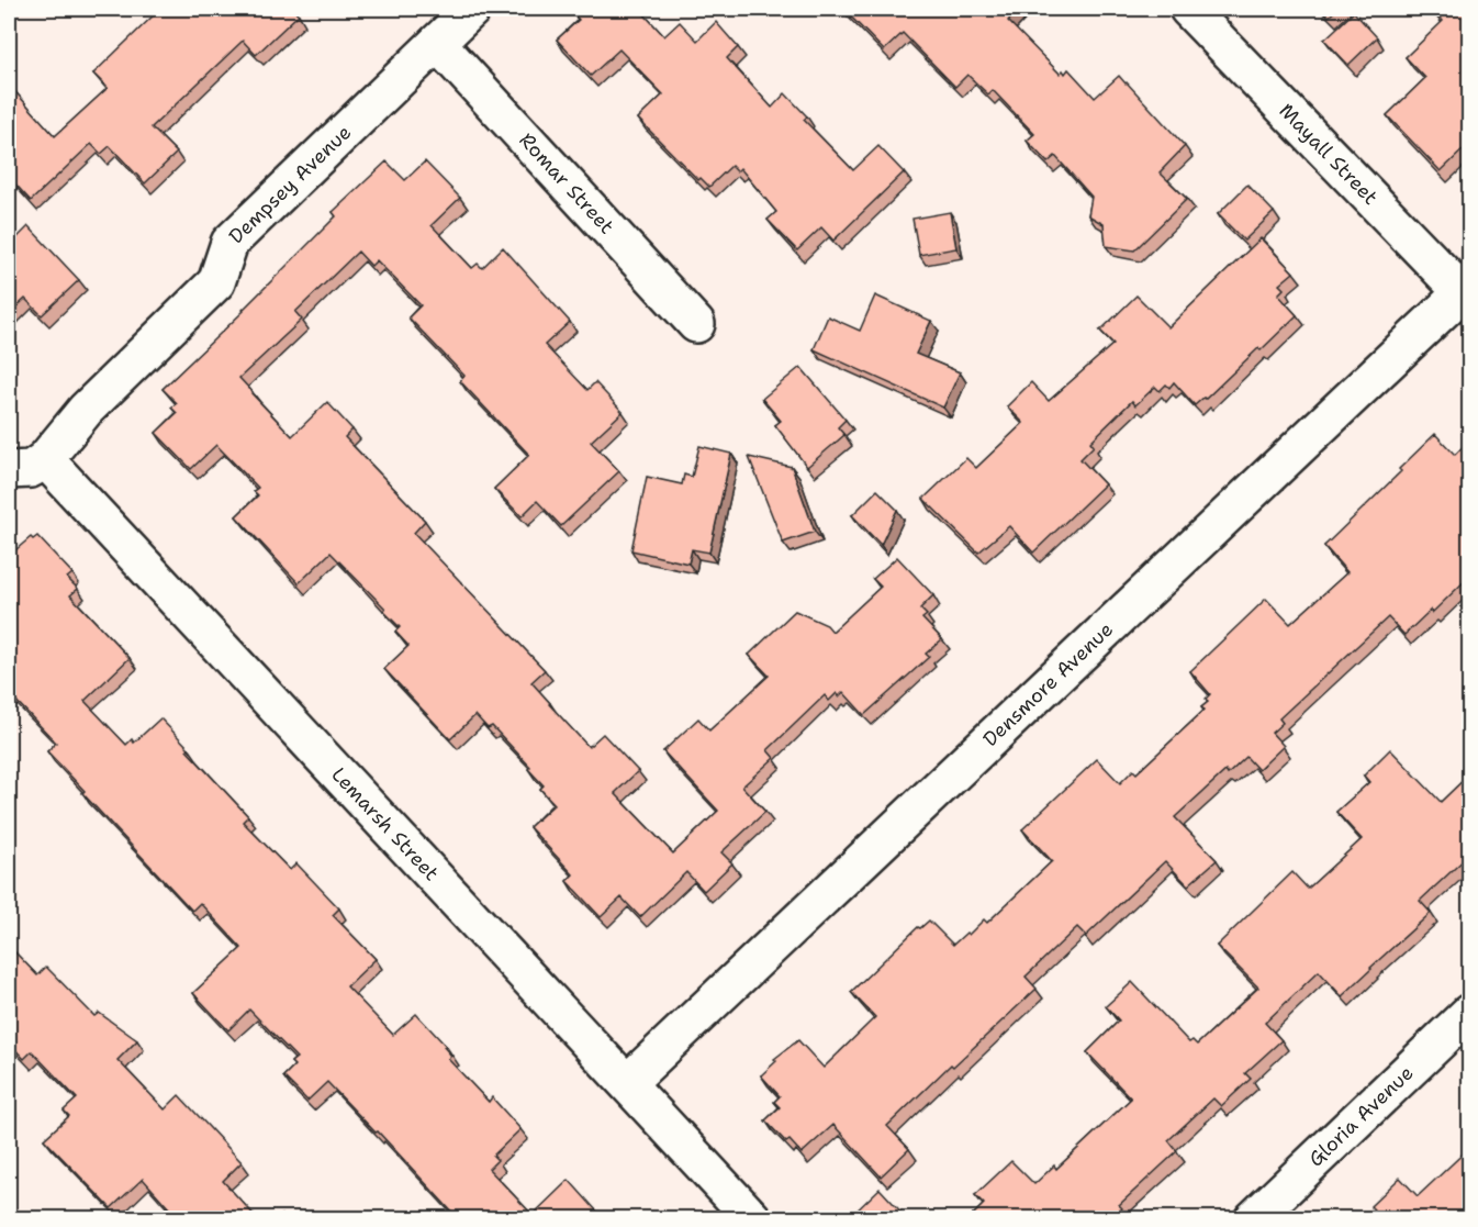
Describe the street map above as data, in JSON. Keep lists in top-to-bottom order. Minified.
{"streets":{"street":["Mayall Street","Romar Street","Dempsey Avenue","Densmore Avenue","Lemarsh Street","Gloria Avenue"]},"crossings":[["Mayall Street","Densmore Avenue"],["Romar Street","Dempsey Avenue"],["Dempsey Avenue","Lemarsh Street"],["Densmore Avenue","Lemarsh Street"]]}
